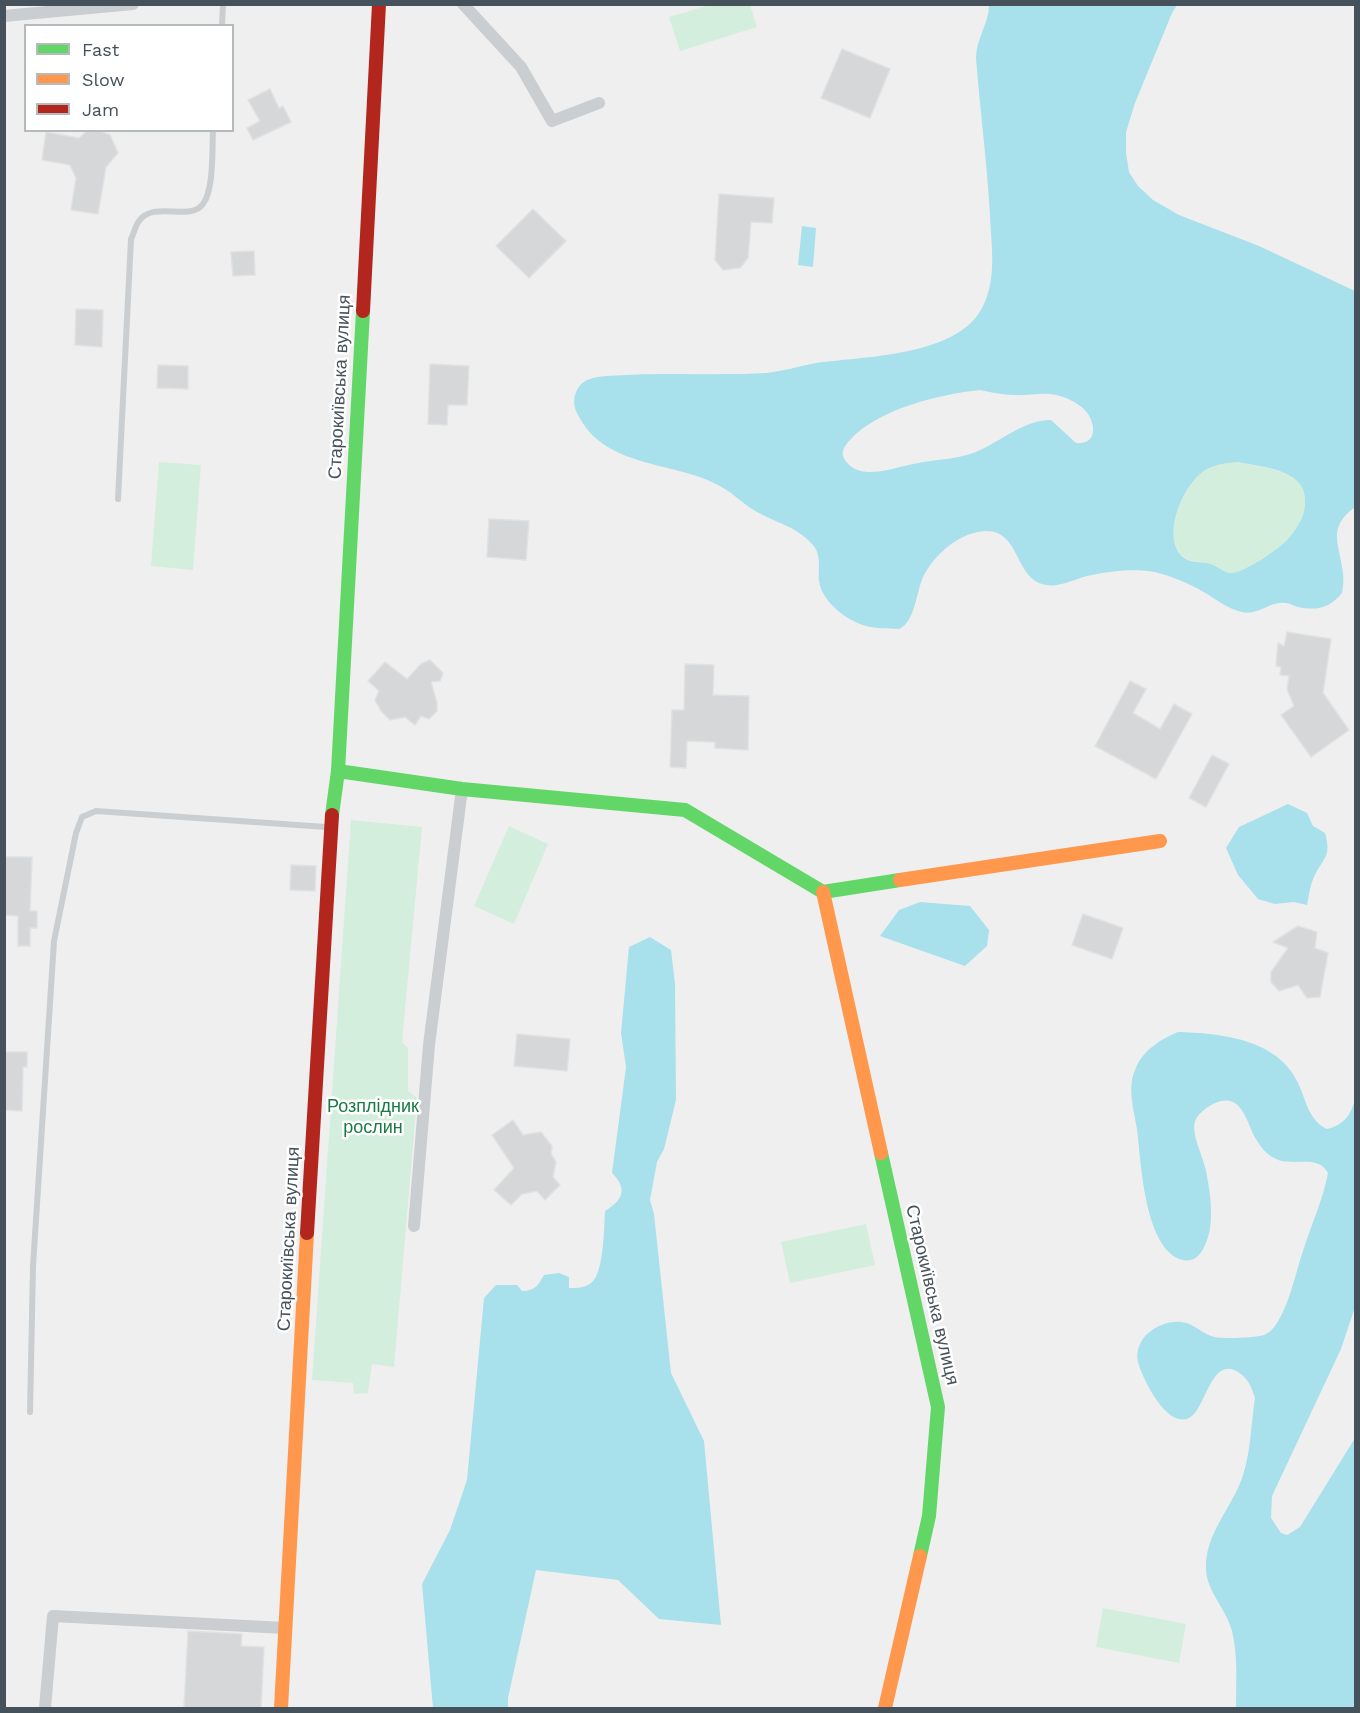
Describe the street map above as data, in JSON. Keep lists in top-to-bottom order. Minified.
{"streets":{"street":["Старокиївська вулиця"]},"parks":["Розплідник рослин"],"legend":["Fast","Slow","Jam"]}
